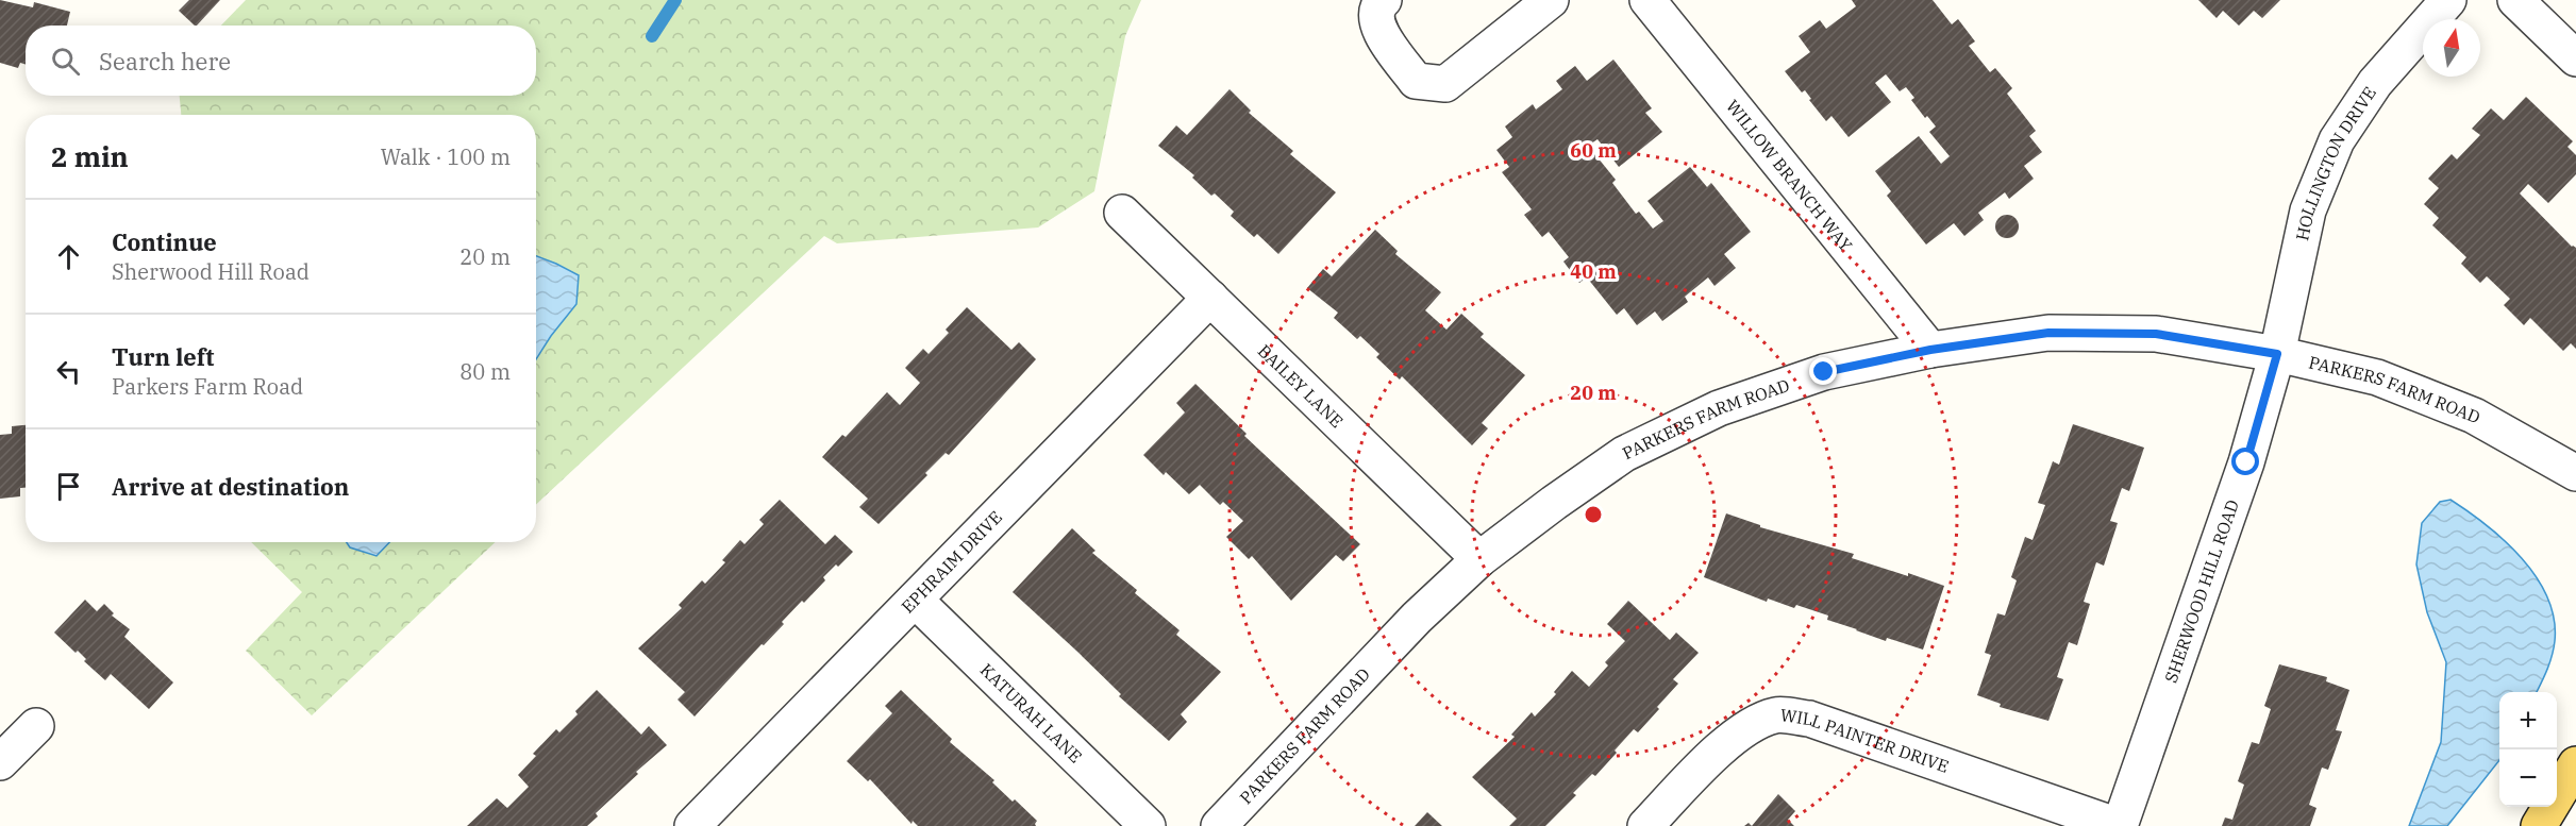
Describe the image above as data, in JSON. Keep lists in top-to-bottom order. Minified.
{"streets":{"street":["HOLLINGTON DRIVE","WILLOW BRANCH WAY","BAILEY LANE","PARKERS FARM ROAD","EPHRAIM DRIVE","SHERWOOD HILL ROAD","KATURAH LANE","WILL PAINTER DRIVE"]},"crossings":[["HOLLINGTON DRIVE","PARKERS FARM ROAD"],["HOLLINGTON DRIVE","SHERWOOD HILL ROAD"],["WILLOW BRANCH WAY","PARKERS FARM ROAD"],["BAILEY LANE","PARKERS FARM ROAD"],["BAILEY LANE","EPHRAIM DRIVE"],["PARKERS FARM ROAD","SHERWOOD HILL ROAD"],["EPHRAIM DRIVE","KATURAH LANE"],["SHERWOOD HILL ROAD","WILL PAINTER DRIVE"]],"north":"top","page":{"search":"Search here","heading":["2 min","Walk · 100 m"],"list":[["Continue","Sherwood Hill Road","20 m"],["Turn left","Parkers Farm Road","80 m"],"Arrive at destination"],"map_buttons":["+","−"]},"rings":["60 m","40 m","20 m"]}
